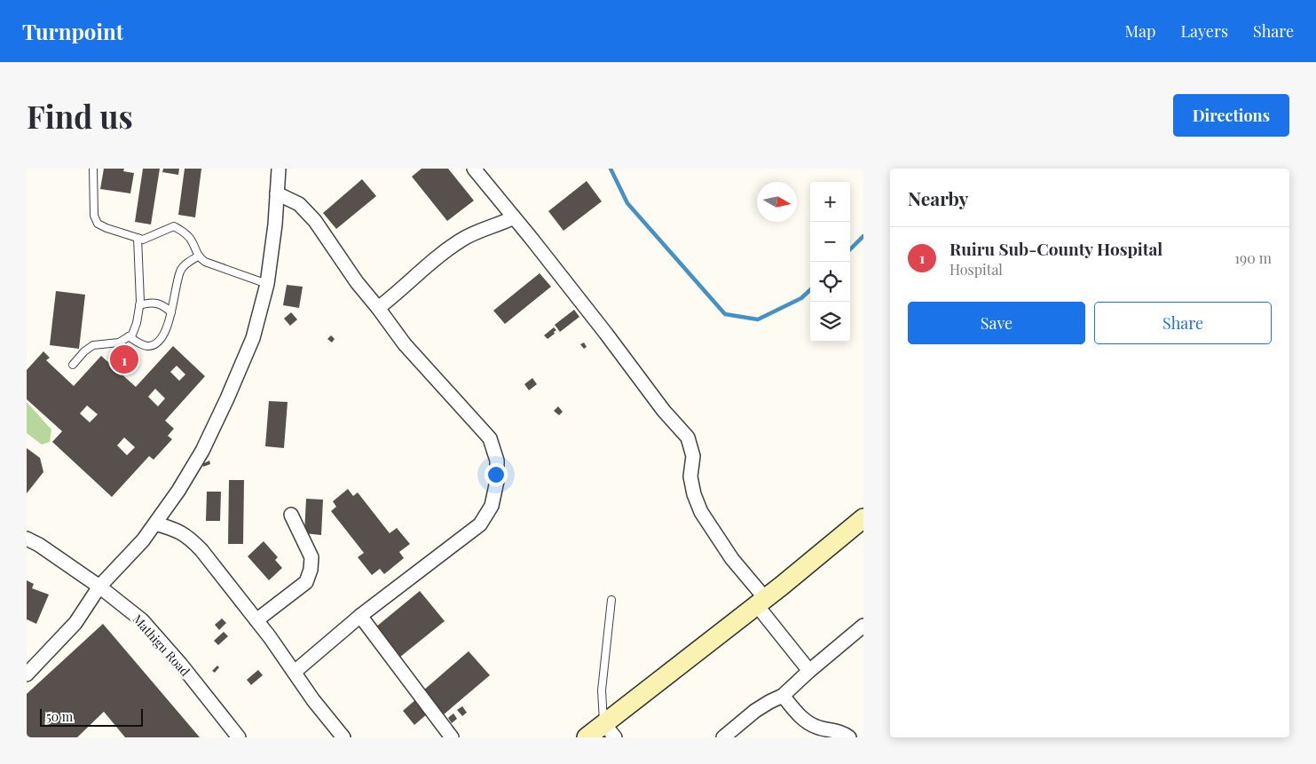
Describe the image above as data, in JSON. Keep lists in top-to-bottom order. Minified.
{"streets":{"street":["Mathigu Road"]},"scale_bar":"50 m","north":"right","page":{"header":"Turnpoint","nav":["Map","Layers","Share"],"buttons":["Directions",["Save","Share"]],"title":"Find us","heading":"Nearby","map_buttons":["+","−"],"list":[{"mark":"1","name":"Ruiru Sub-County Hospital","note":"Hospital","value":"190 m"}],"pins":"1","scale":"50 m"}}
